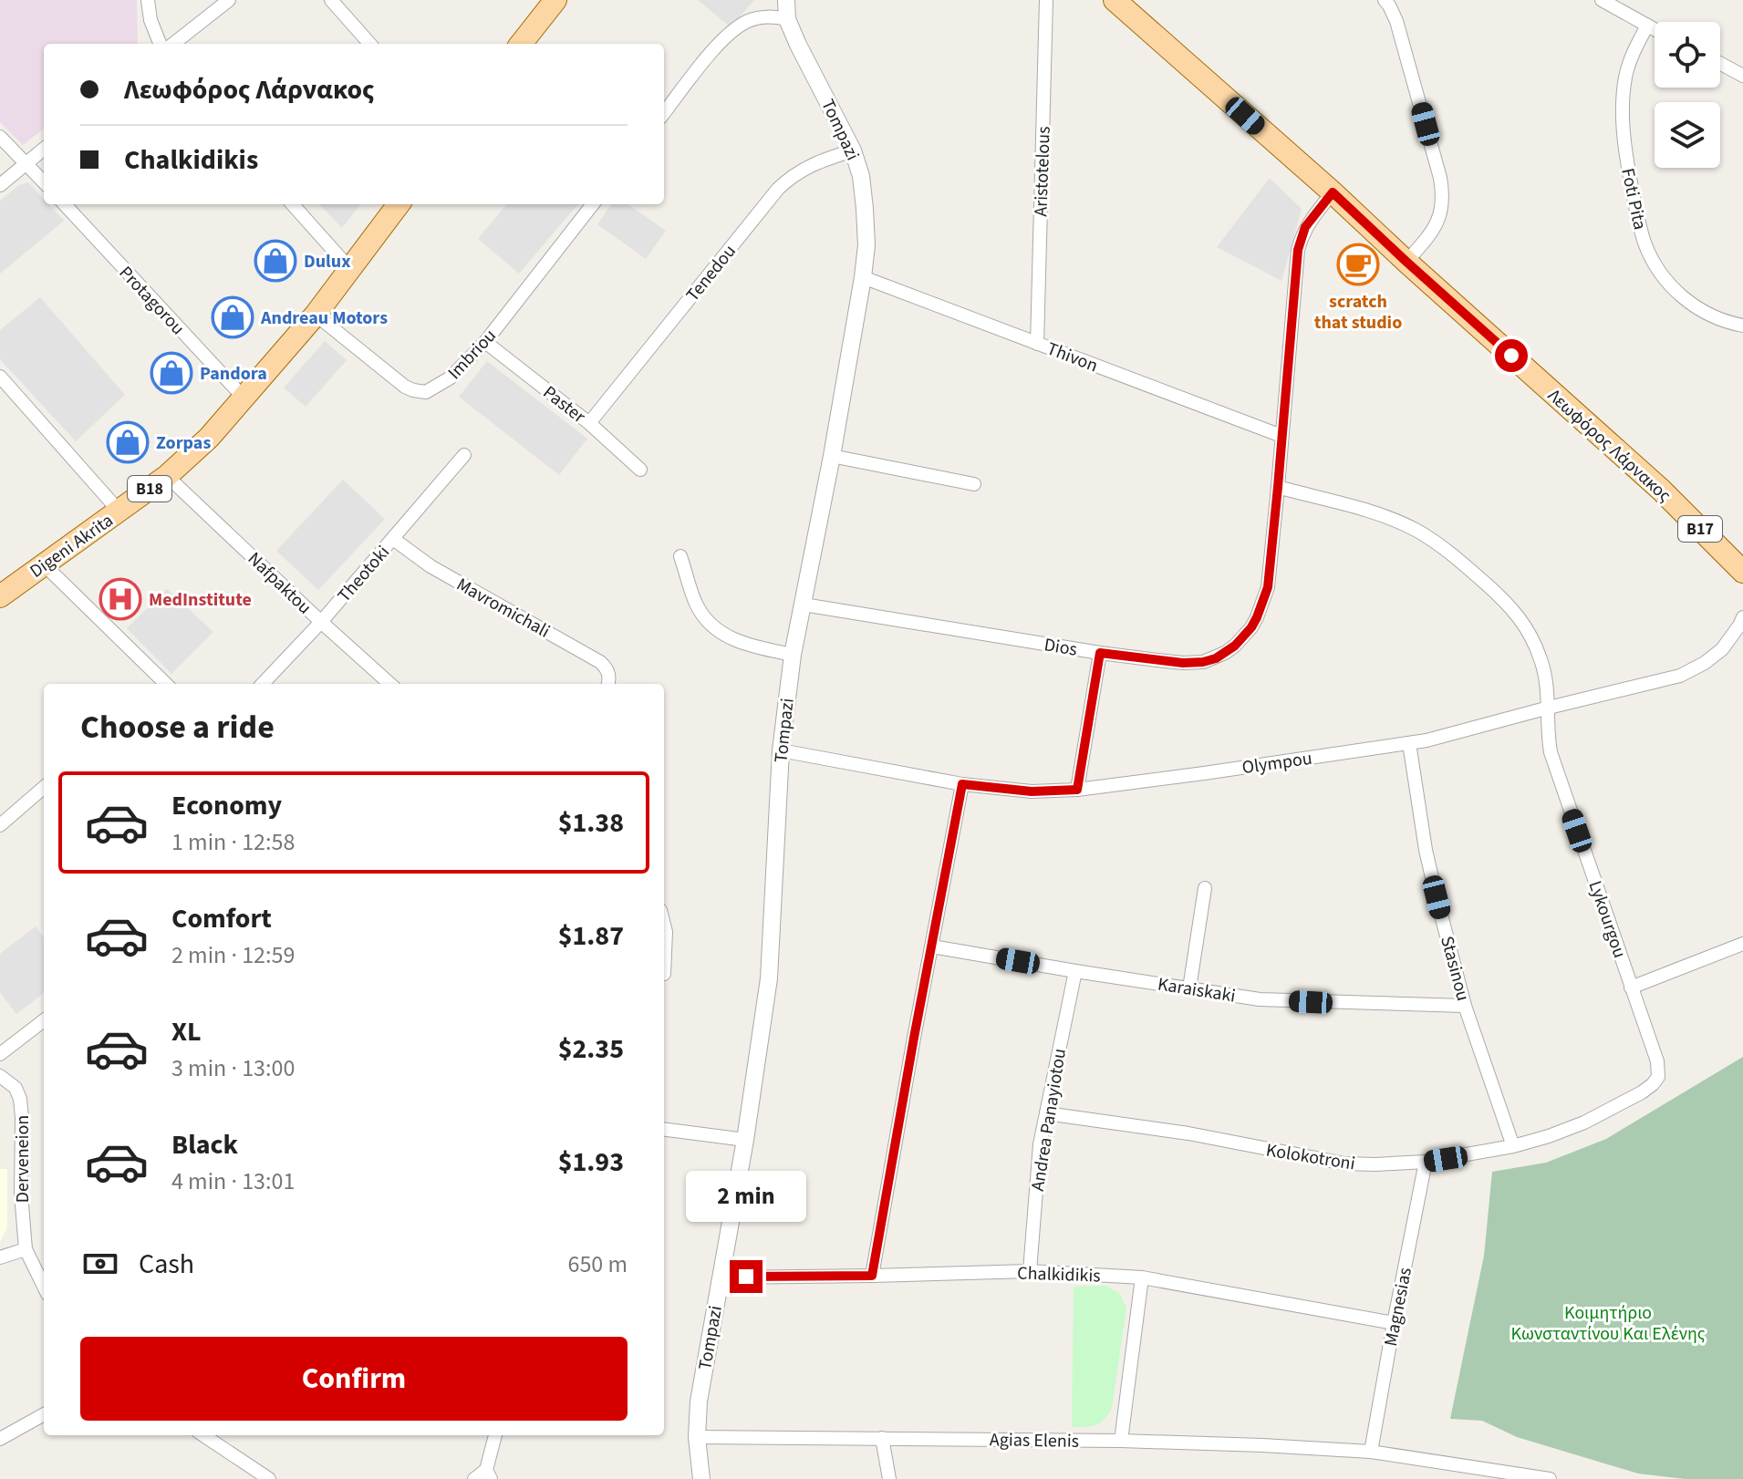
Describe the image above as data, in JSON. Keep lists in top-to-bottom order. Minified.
{"streets":{"main road":["Λεωφόρος Λάρνακος","B18","B17","Digeni Akrita"],"street":["Tompazi","Aristotelous","Foti Pita","Tenedou","Protagorou","Imbriou","Thivon","Paster","Theotoki","Nafpaktou","Mavromichali","Dios","Olympou","Lykourgou","Stasinou","Karaiskaki","Andrea Panayiotou","Kolokotroni","Derveneion","Chalkidikis","Magnesias","Agias Elenis"]},"crossings":[["Tompazi","Tenedou"],["Tompazi","Thivon"],["Tompazi","Dios"],["Tompazi","Olympou"],["Tompazi","Chalkidikis"],["Tompazi","Agias Elenis"],["Aristotelous","Thivon"],["Tenedou","Paster"],["Protagorou","Digeni Akrita"],["Imbriou","Paster"],["Imbriou","Digeni Akrita"],["Thivon","Dios"],["Λεωφόρος Λάρνακος","Dios"],["Digeni Akrita","Nafpaktou"],["Theotoki","Nafpaktou"],["Theotoki","Mavromichali"],["Dios","Lykourgou"],["Olympou","Lykourgou"],["Olympou","Stasinou"],["Lykourgou","Kolokotroni"],["Stasinou","Karaiskaki"],["Stasinou","Kolokotroni"],["Karaiskaki","Andrea Panayiotou"],["Andrea Panayiotou","Kolokotroni"],["Andrea Panayiotou","Chalkidikis"],["Kolokotroni","Magnesias"],["Chalkidikis","Magnesias"],["Magnesias","Agias Elenis"]],"parks":["Κοιμητήριο Κωνσταντίνου Και Ελένης"],"places":{"shop":["Dulux","Andreau Motors","Pandora","Zorpas"],"cafe":["scratch that studio"],"hospital":["MedInstitute"]},"page":{"banner":["Λεωφόρος Λάρνακος","Chalkidikis"],"heading":"Choose a ride","list":[{"name":"Economy","note":"1 min · 12:58","value":"$1.38"},{"name":"Comfort","note":"2 min · 12:59","value":"$1.87"},{"name":"XL","note":"3 min · 13:00","value":"$2.35"},{"name":"Black","note":"4 min · 13:01","value":"$1.93"}],"bubble":"2 min","pay":["Cash","650 m"],"buttons":"Confirm"}}
